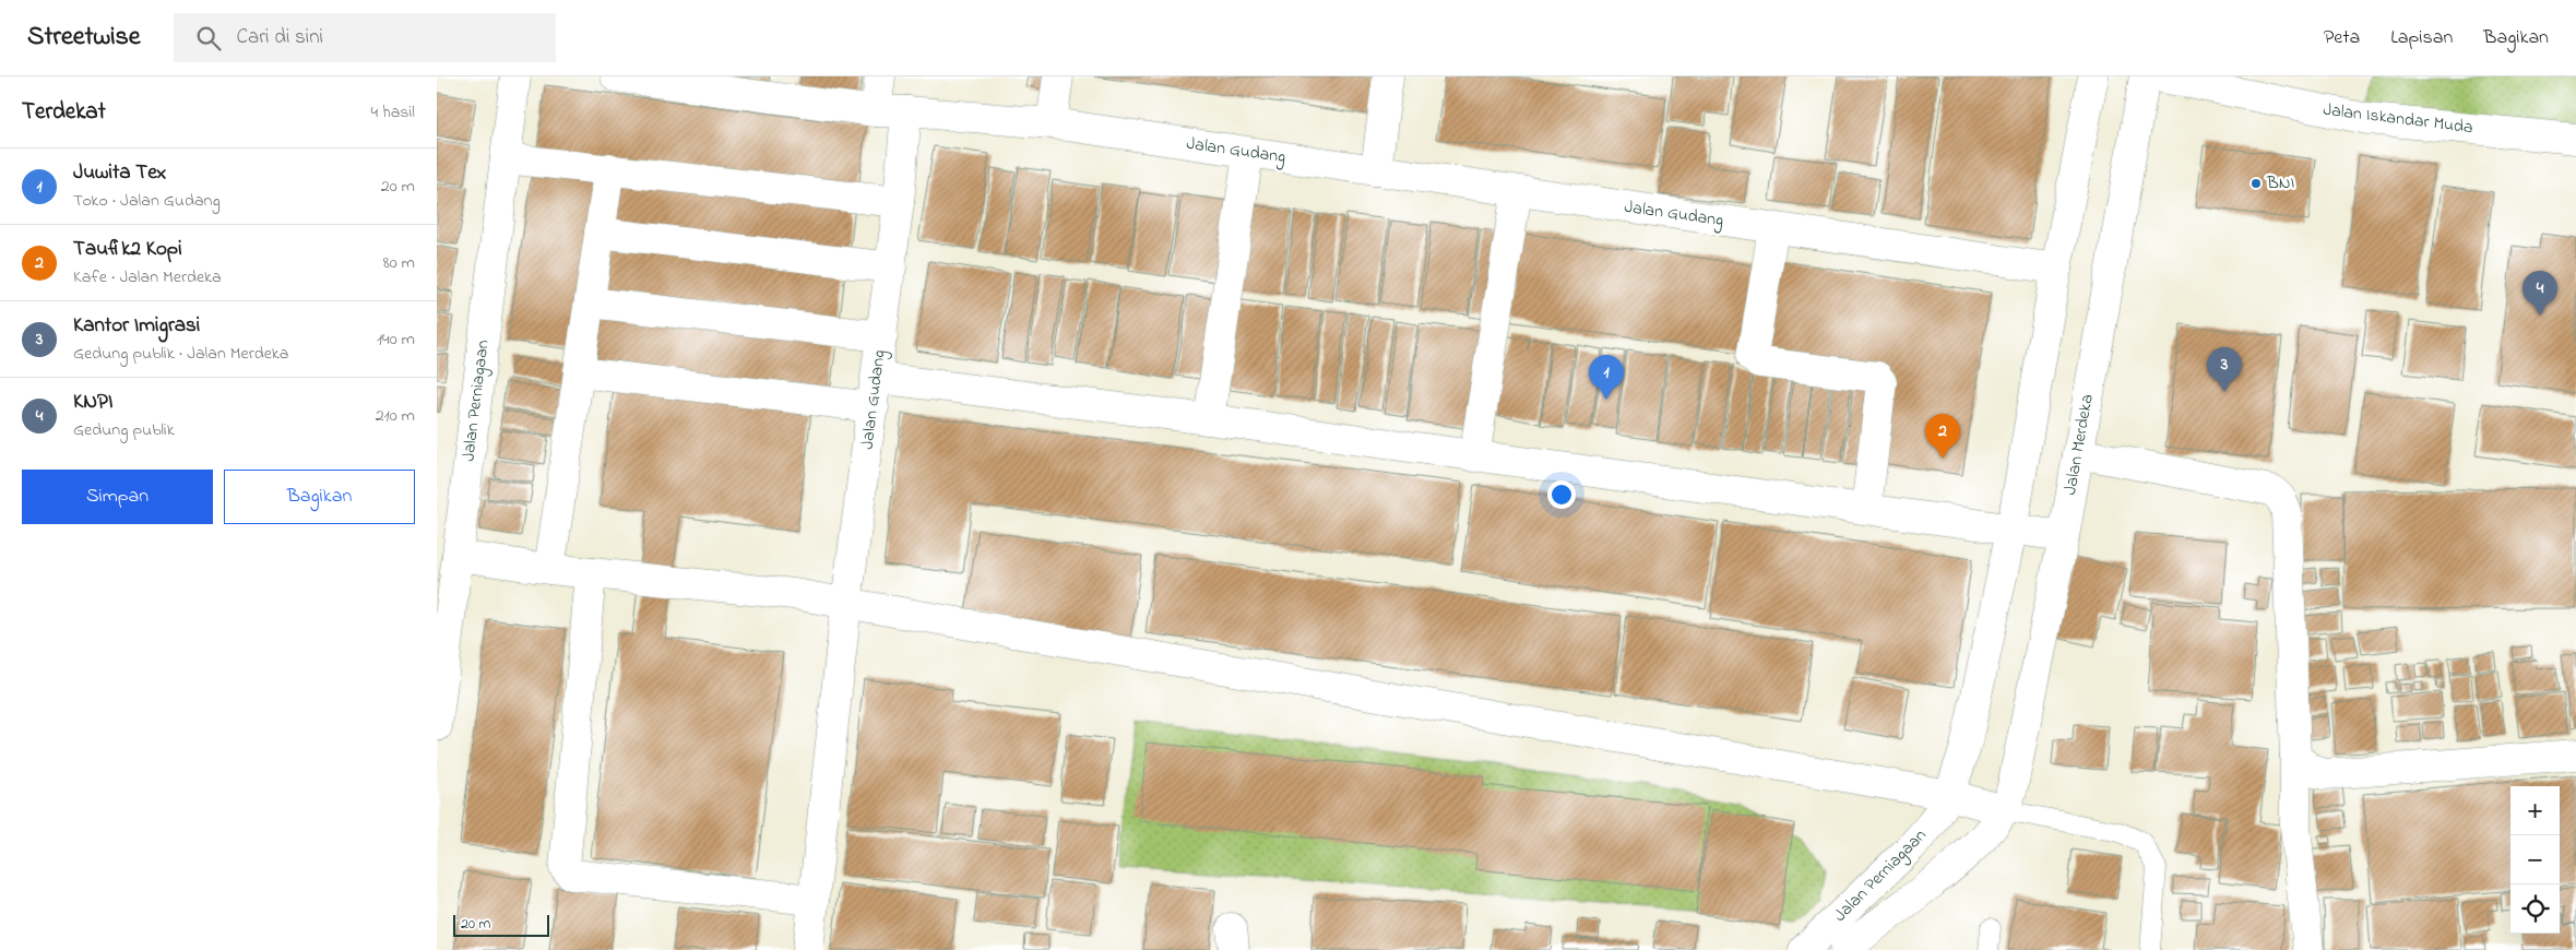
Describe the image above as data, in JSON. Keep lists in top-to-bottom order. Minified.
{"streets":{"street":["Jalan Iskandar Muda","Jalan Gudang","Jalan Perniagaan","Jalan Merdeka"]},"crossings":[["Jalan Perniagaan","Jalan Merdeka"]],"places":["BNI"],"scale_bar":"20 m","page":{"header":"Streetwise","search":"Cari di sini","nav":["Peta","Lapisan","Bagikan"],"heading":["Terdekat","4 hasil"],"list":[{"mark":"1","name":"Juwita Tex","note":"Toko · Jalan Gudang","value":"20 m"},{"mark":"2","name":"Taufik2 Kopi","note":"Kafe · Jalan Merdeka","value":"80 m"},{"mark":"3","name":"Kantor Imigrasi","note":"Gedung publik · Jalan Merdeka","value":"140 m"},{"mark":"4","name":"KNPI","note":"Gedung publik","value":"210 m"}],"pins":["4","3","1","2"],"buttons":["Simpan","Bagikan"],"map_buttons":["+","−"],"scale":"20 m"}}
